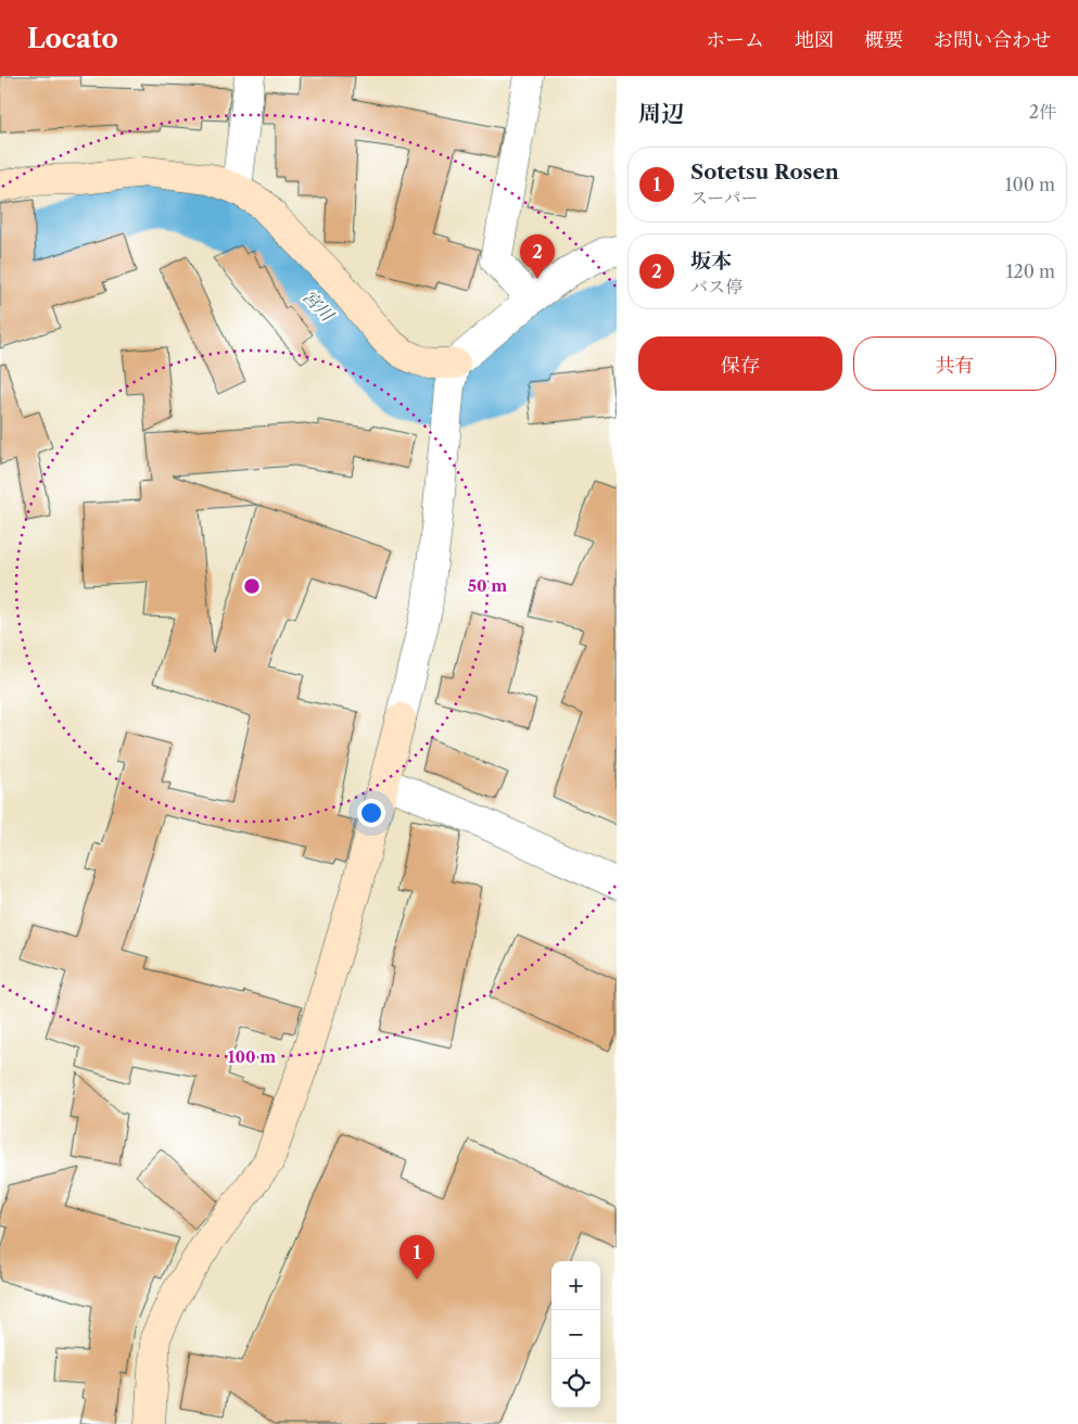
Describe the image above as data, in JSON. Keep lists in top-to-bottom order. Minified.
{"water":["宮川"],"page":{"header":"Locato","nav":["ホーム","地図","概要","お問い合わせ"],"heading":["周辺","2件"],"list":[{"mark":"1","name":"Sotetsu Rosen","note":"スーパー","value":"100 m"},{"mark":"2","name":"坂本","note":"バス停","value":"120 m"}],"pins":["2","1"],"buttons":["保存","共有"],"map_buttons":["+","−"]},"rings":["50 m","100 m"]}
